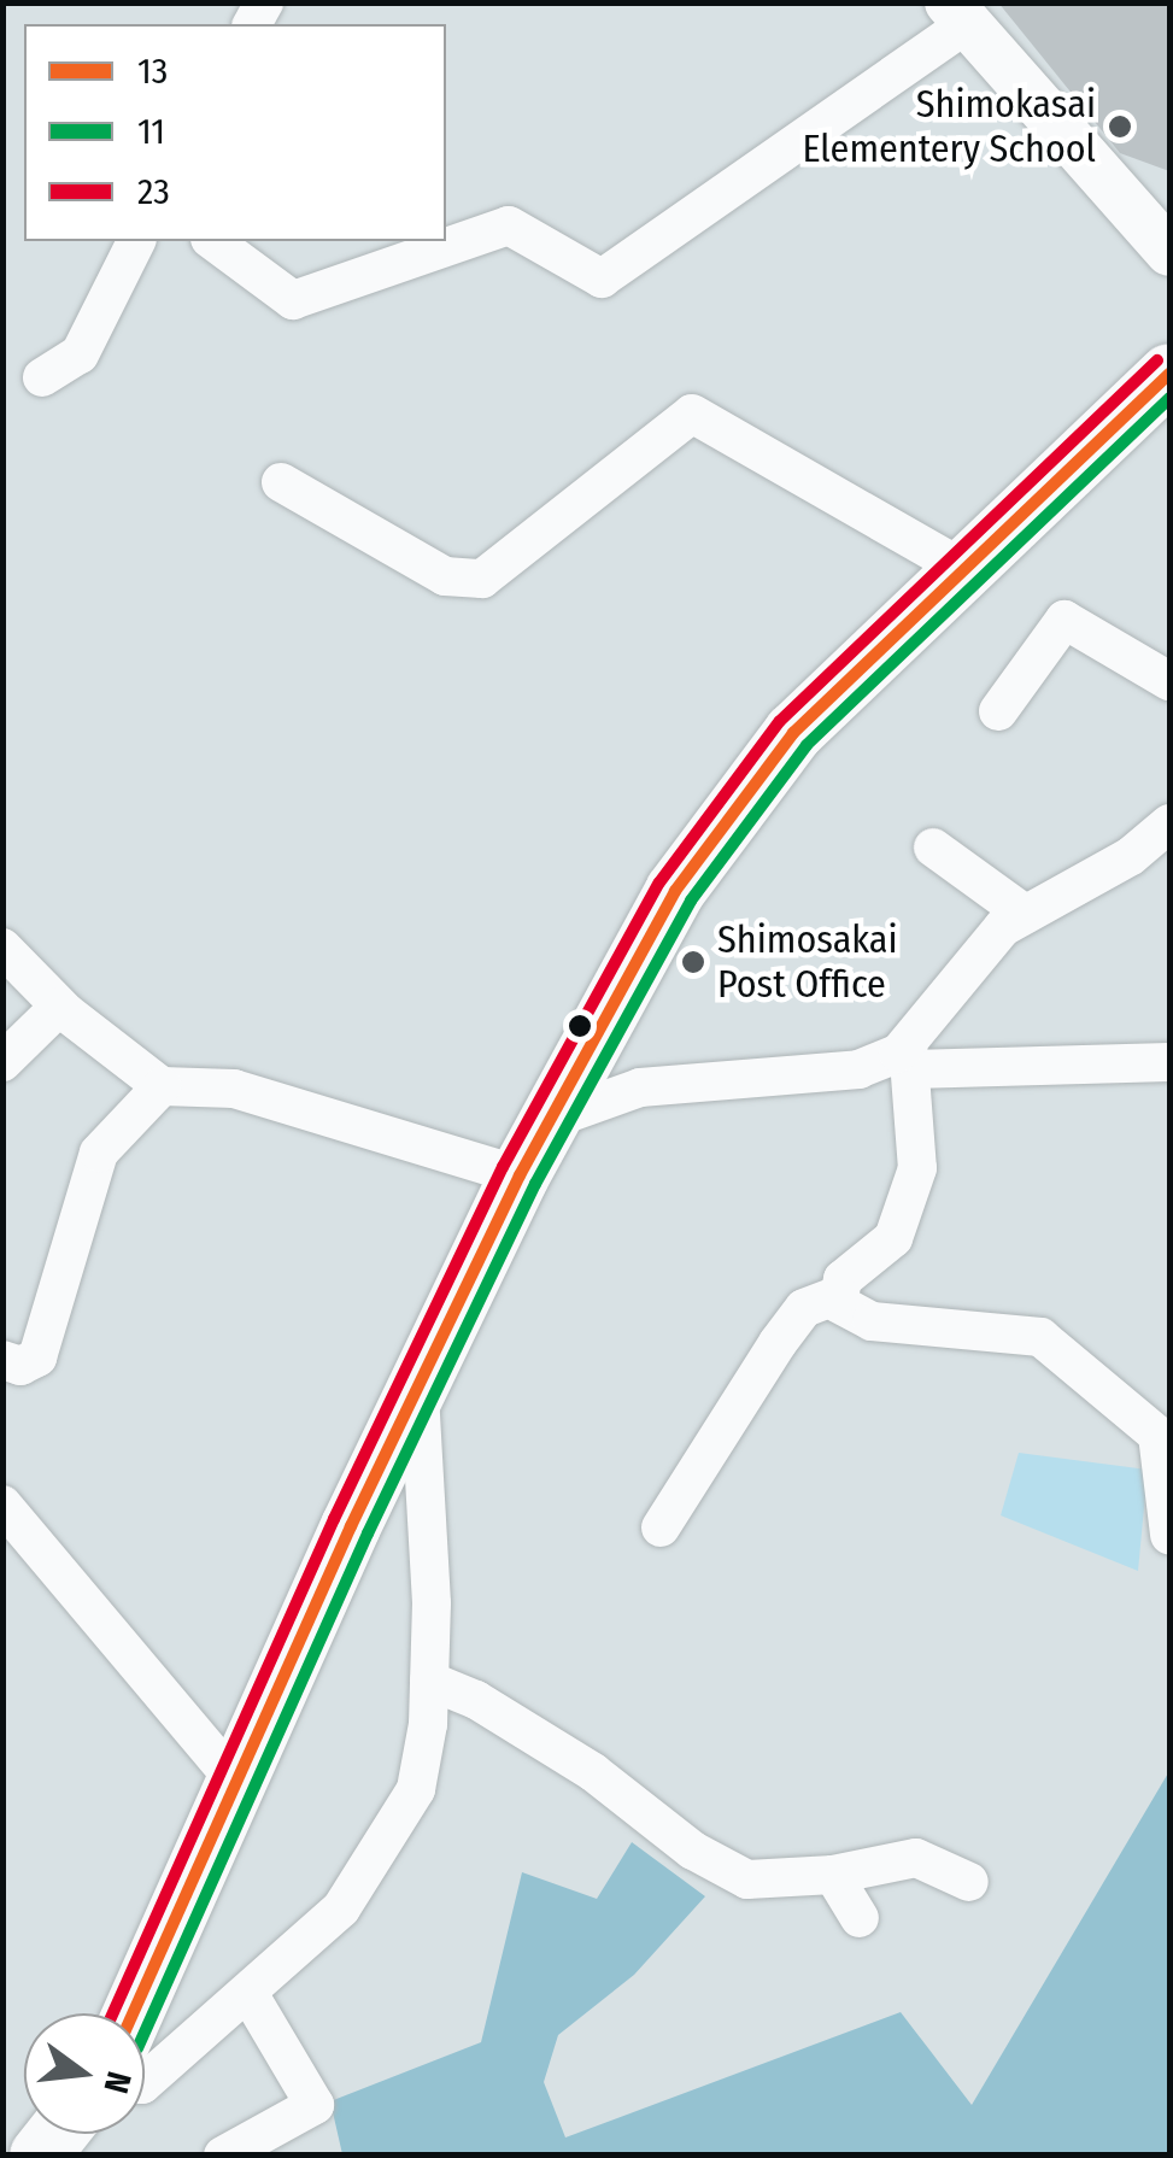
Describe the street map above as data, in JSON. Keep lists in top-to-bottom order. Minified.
{"places":["Shimokasai Elementery School","Shimosakai Post Office"],"lines":["transit line 23","transit line 13","transit line 11"],"legend":["13","11","23"],"north":"right"}
